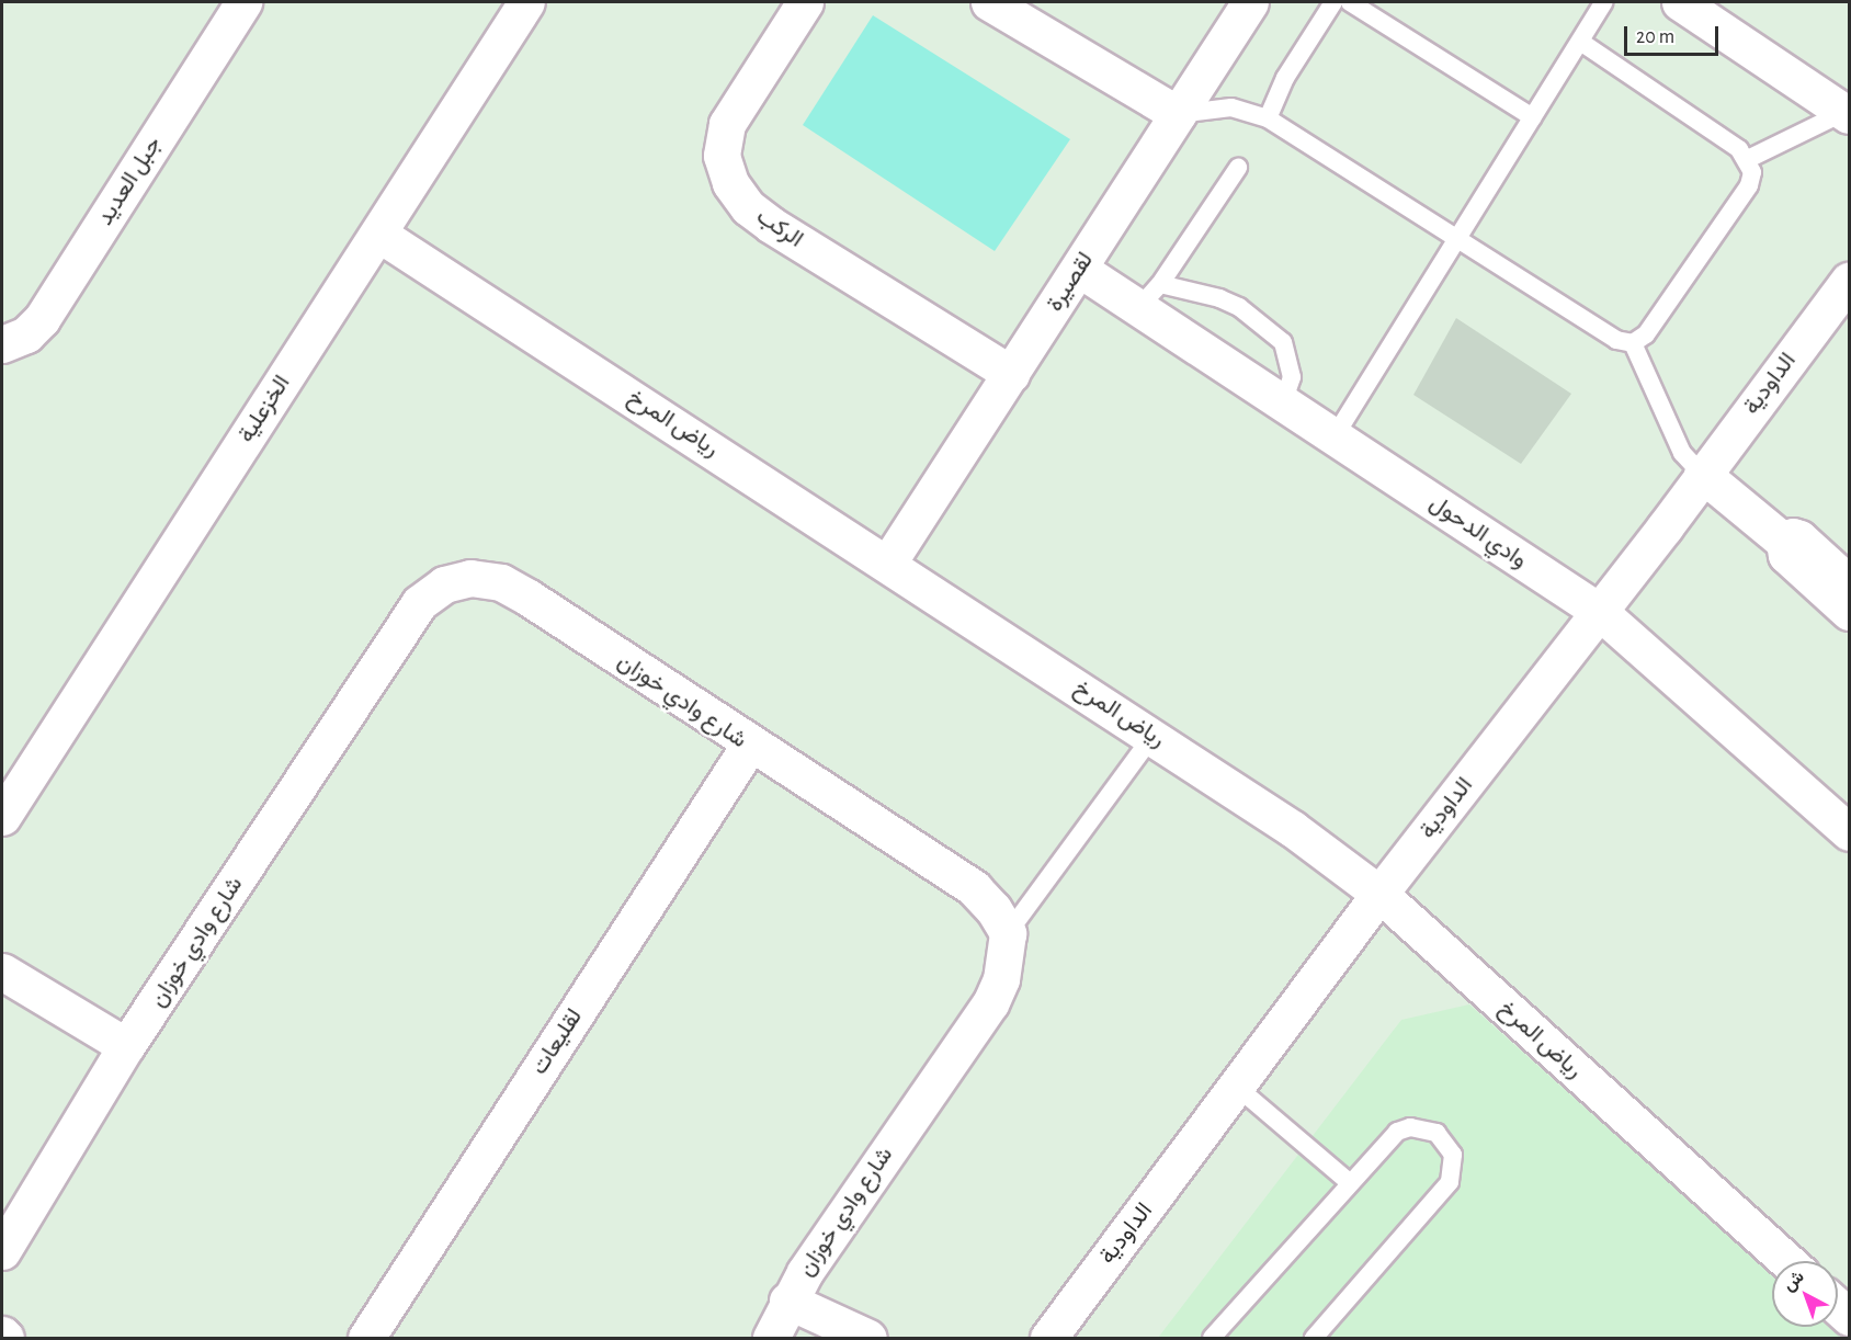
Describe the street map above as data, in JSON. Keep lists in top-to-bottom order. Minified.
{"streets":{"street":["جبل العديد","الركب","لقصيرة","الداودية","الخزعلية","رياض المرخ","وادي الدحول","شارع وادي خوزان","لقليعات"]},"crossings":[["الركب","لقصيرة"],["لقصيرة","رياض المرخ"],["لقصيرة","وادي الدحول"],["الداودية","رياض المرخ"],["الداودية","وادي الدحول"],["الخزعلية","رياض المرخ"],["شارع وادي خوزان","لقليعات"]],"scale_bar":"20 m","north":"top left"}
